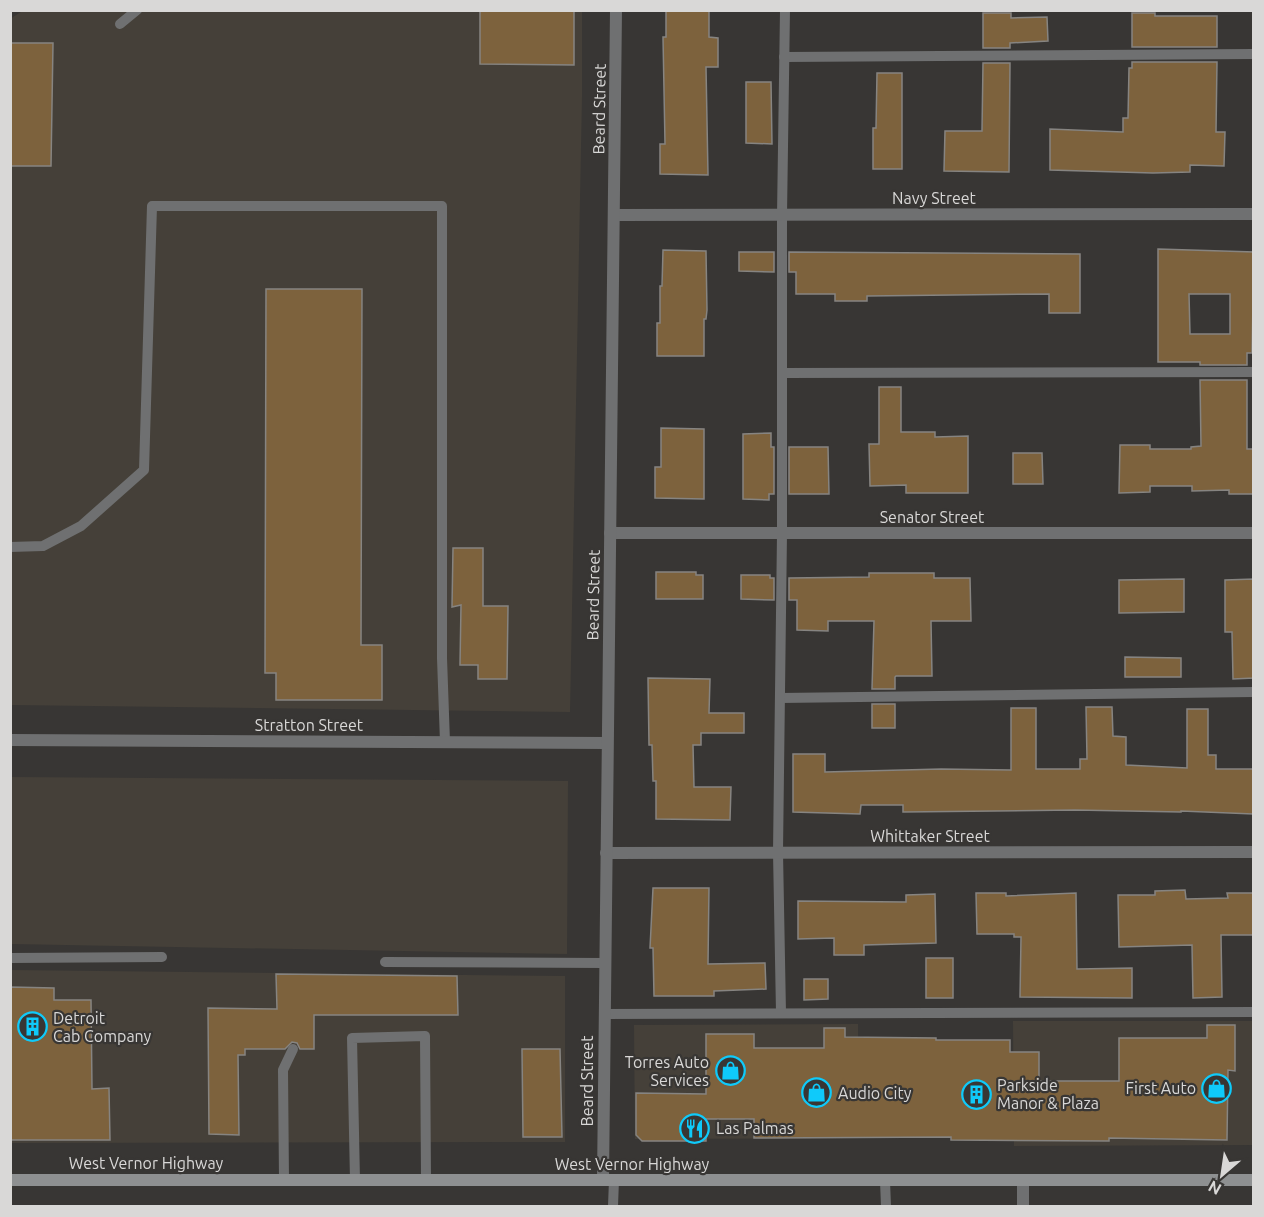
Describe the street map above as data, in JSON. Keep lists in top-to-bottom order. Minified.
{"streets":{"street":["Beard Street","Navy Street","Senator Street","Stratton Street","Whittaker Street","West Vernor Highway"]},"crossings":[["Beard Street","Navy Street"],["Beard Street","Senator Street"],["Beard Street","Stratton Street"],["Beard Street","Whittaker Street"],["Beard Street","West Vernor Highway"]],"places":{"building":["Detroit Cab Company","Parkside Manor & Plaza"],"shop":["Torres Auto Services","First Auto","Audio City"],"restaurant":["Las Palmas"]},"north":"bottom left"}
